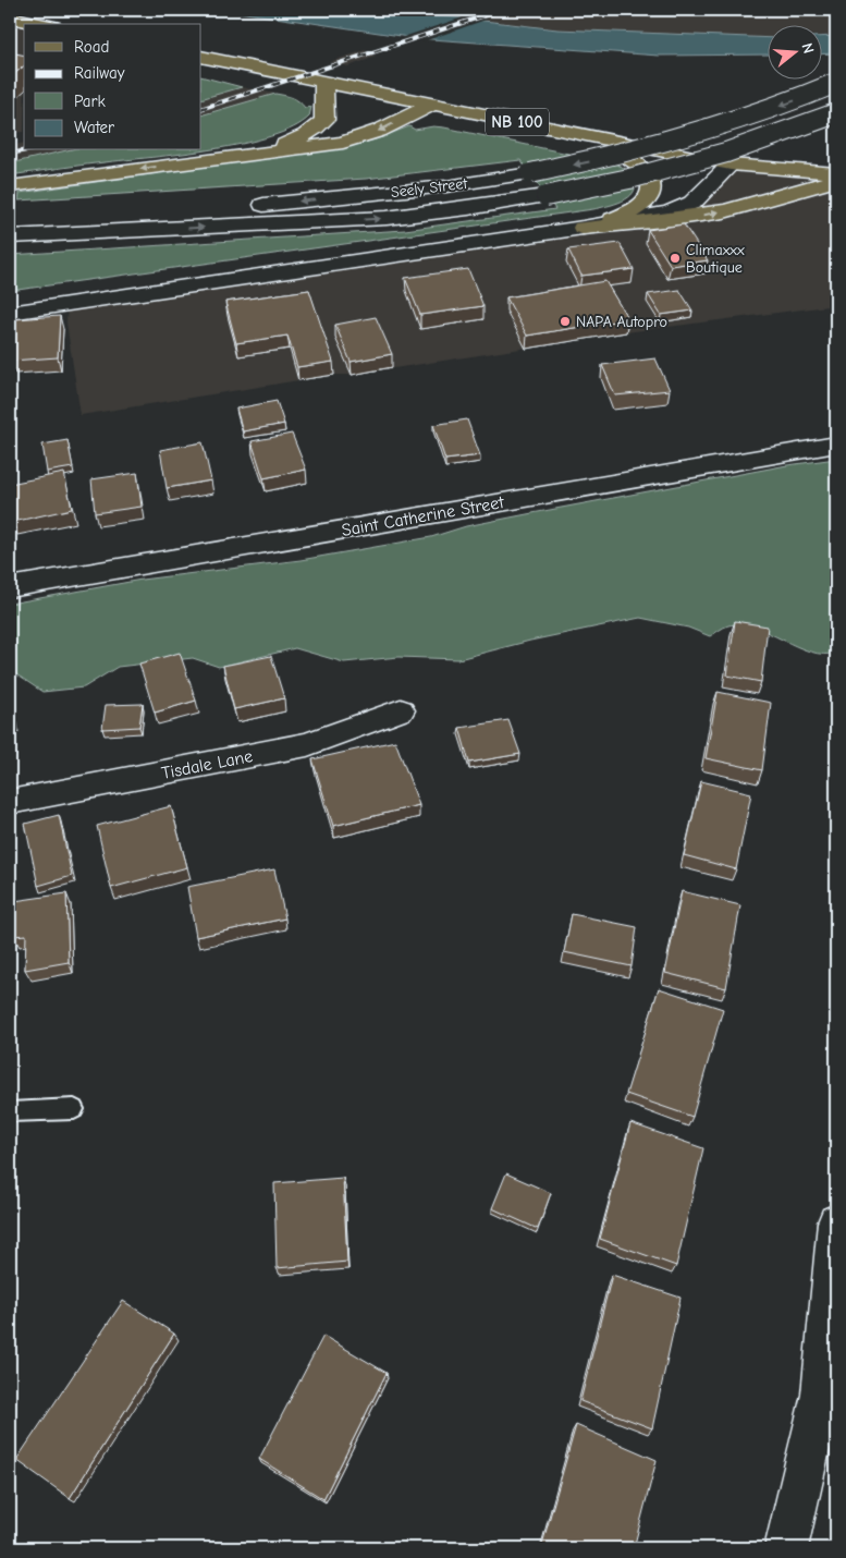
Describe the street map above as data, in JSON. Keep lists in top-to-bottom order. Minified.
{"streets":{"main road":["NB 100"],"street":["Seely Street","Saint Catherine Street","Tisdale Lane"]},"places":["Climaxxx Boutique","NAPA Autopro"],"legend":["Road","Railway","Park","Water"],"north":"right"}
